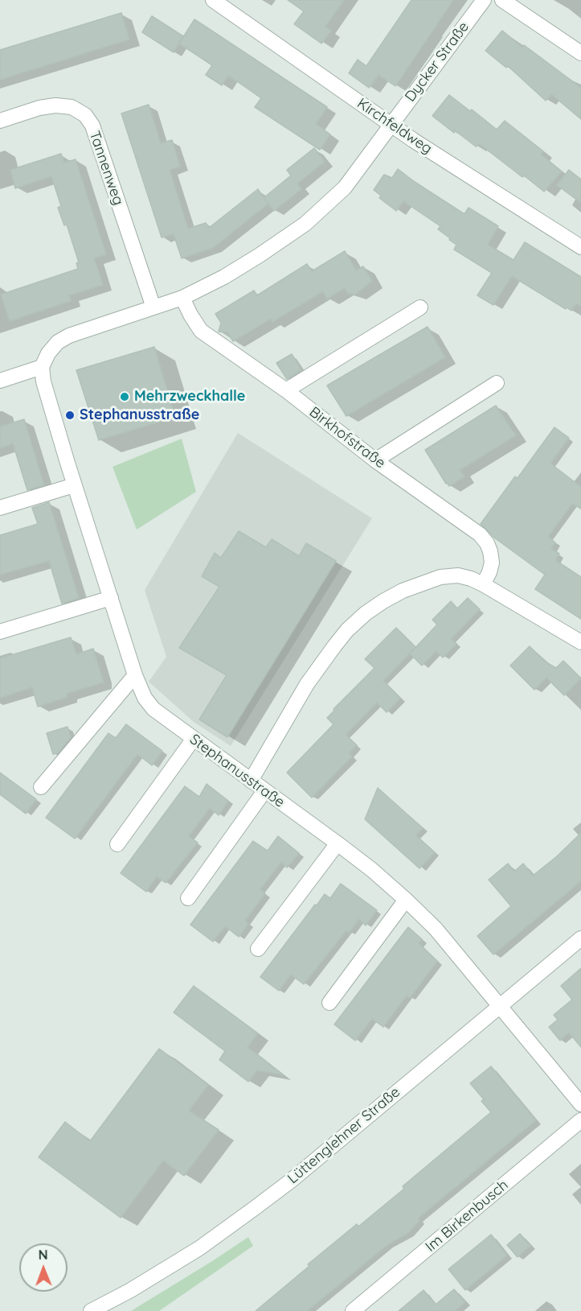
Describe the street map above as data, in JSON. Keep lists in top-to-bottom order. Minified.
{"streets":{"street":["Dycker Straße","Kirchfeldweg","Tannenweg","Birkhofstraße","Stephanusstraße","Lüttenglehner Straße","Im Birkenbusch"]},"crossings":[["Dycker Straße","Kirchfeldweg"],["Stephanusstraße","Lüttenglehner Straße"]],"places":["Mehrzweckhalle","Stephanusstraße"],"north":"top"}
